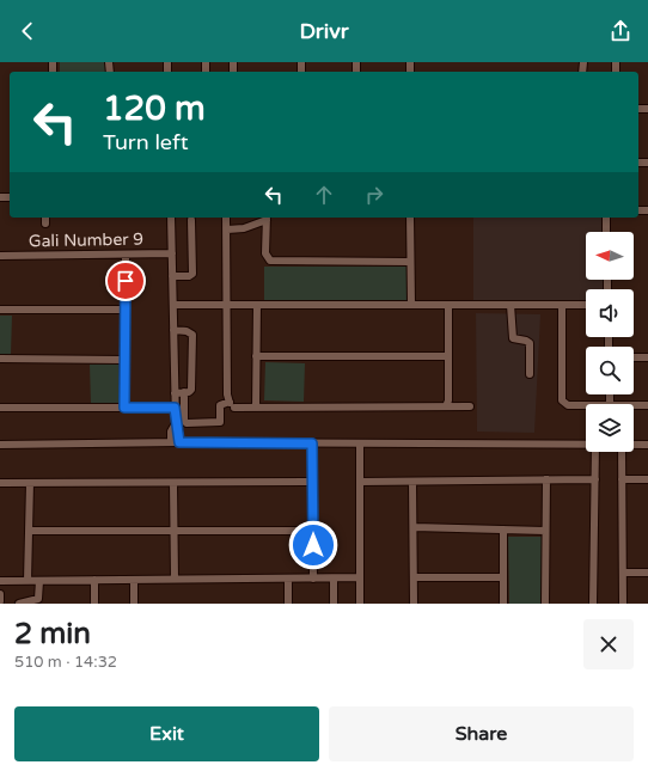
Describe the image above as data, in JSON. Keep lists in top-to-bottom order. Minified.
{"streets":{"street":["Gali Number 9"]},"north":"left","page":{"header":"Drivr","turn":["120 m","Turn left"],"heading":["2 min","510 m · 14:32"],"buttons":["Exit","Share"]}}
